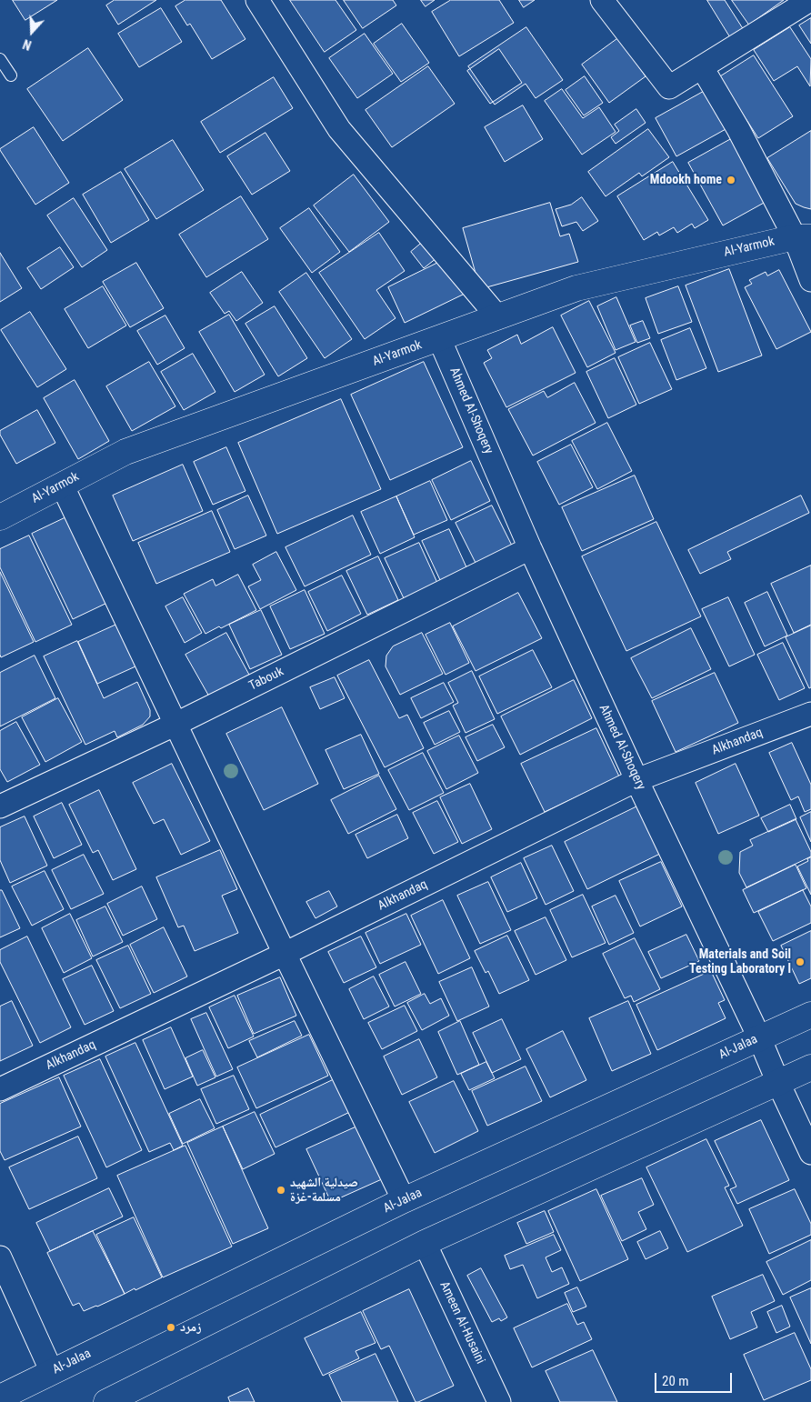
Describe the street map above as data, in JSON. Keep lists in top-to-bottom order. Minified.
{"streets":{"main road":["Al-Yarmok","Al-Jalaa"],"street":["Ahmed Al-Shoqery","Tabouk","Alkhandaq","Ameen Al-Husaini"]},"crossings":[["Al-Yarmok","Ahmed Al-Shoqery"],["Ahmed Al-Shoqery","Tabouk"],["Ahmed Al-Shoqery","Alkhandaq"],["Ahmed Al-Shoqery","Al-Jalaa"]],"places":["Mdookh home","Materials and Soil Testing Laboratory l","صيدلية الشهيد مسلمة-غزة","زمرد"],"scale_bar":"20 m","north":"bottom"}
